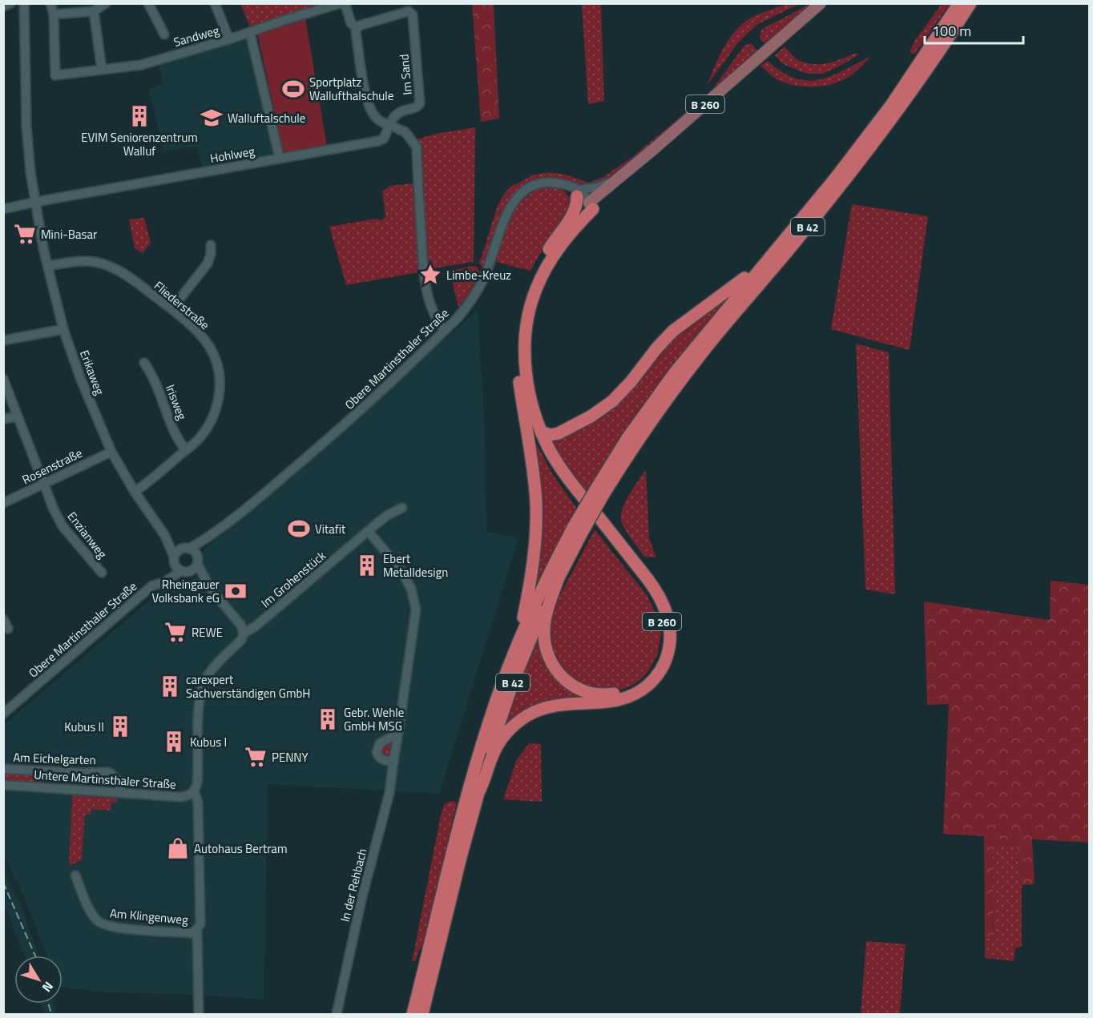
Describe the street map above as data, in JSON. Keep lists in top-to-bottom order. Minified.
{"streets":{"highway":["B 260","B 42"],"street":["Sandweg","Im Sand","Hohlweg","Fliederstraße","Obere Martinsthaler Straße","Erikaweg","Irisweg","Rosenstraße","Enzianweg","Im Grohenstück","Am Eichelgarten","Untere Martinsthaler Straße","In der Rehbach","Am Klingenweg"]},"crossings":[["Im Sand","Hohlweg"],["B 260","B 42"],["B 260","Obere Martinsthaler Straße"],["Hohlweg","Erikaweg"],["Fliederstraße","Erikaweg"],["Fliederstraße","Irisweg"],["Obere Martinsthaler Straße","Erikaweg"],["Erikaweg","Rosenstraße"],["Rosenstraße","Enzianweg"],["Im Grohenstück","In der Rehbach"],["Im Grohenstück","Am Klingenweg"],["Am Eichelgarten","Untere Martinsthaler Straße"],["Untere Martinsthaler Straße","Am Klingenweg"]],"places":{"sports":["Sportplatz Wallufthalschule","Vitafit"],"building":["EVIM Seniorenzentrum Walluf","Ebert Metalldesign","carexpert Sachverständigen GmbH","Gebr. Wehle GmbH MSG","Kubus II","Kubus I"],"school or university":["Walluftalschule"],"supermarket":["Mini-Basar","REWE","PENNY"],"place":["Limbe-Kreuz"],"bank":["Rheingauer Volksbank eG"],"shop":["Autohaus Bertram"]},"scale_bar":"100 m","north":"bottom right"}
